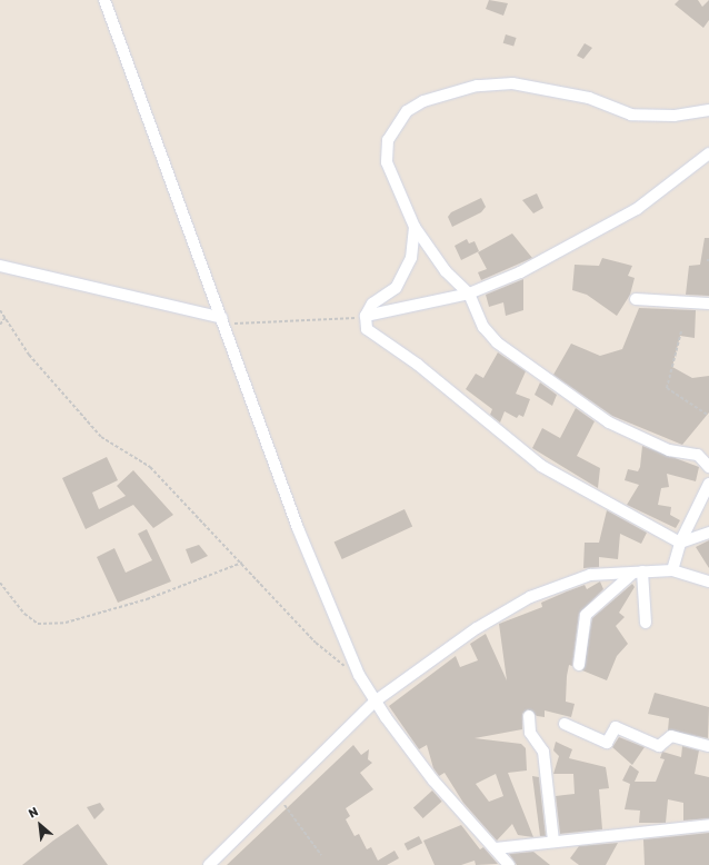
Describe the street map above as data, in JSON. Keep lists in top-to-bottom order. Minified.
{"north":"top left"}
